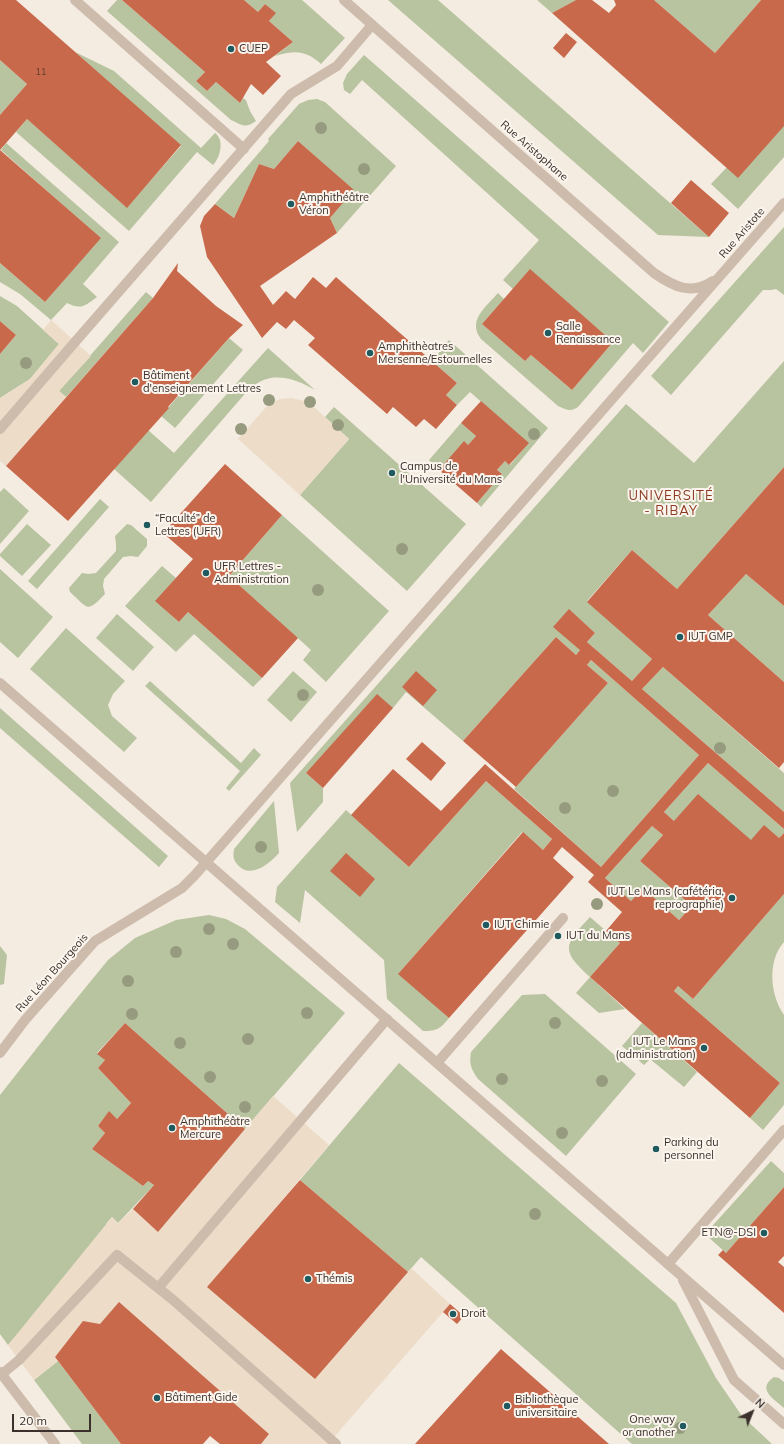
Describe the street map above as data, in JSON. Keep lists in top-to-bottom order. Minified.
{"streets":{"street":["Rue Aristophane","Rue Aristote","Rue Léon Bourgeois"]},"crossings":[["Rue Aristophane","Rue Aristote"],["Rue Aristote","Rue Léon Bourgeois"]],"districts":["UNIVERSITÉ - RIBAY"],"places":["CUEP","Amphithéâtre Véron","Salle Renaissance","Amphithèatres Mersenne/Estournelles","Bâtiment d'enseignement Lettres","Campus de l'Université du Mans","“Faculté” de Lettres (UFR)","UFR Lettres - Administration","IUT GMP","IUT Le Mans (cafétéria, reprographie)","IUT Chimie","IUT du Mans","IUT Le Mans (administration)","Amphithéâtre Mercure","Parking du personnel","ETN@-DSI","Thémis","Droit","Bâtiment Gide","Bibliothèque universitaire","One way or another"],"house_numbers":["11"],"scale_bar":"20 m","north":"top right"}
